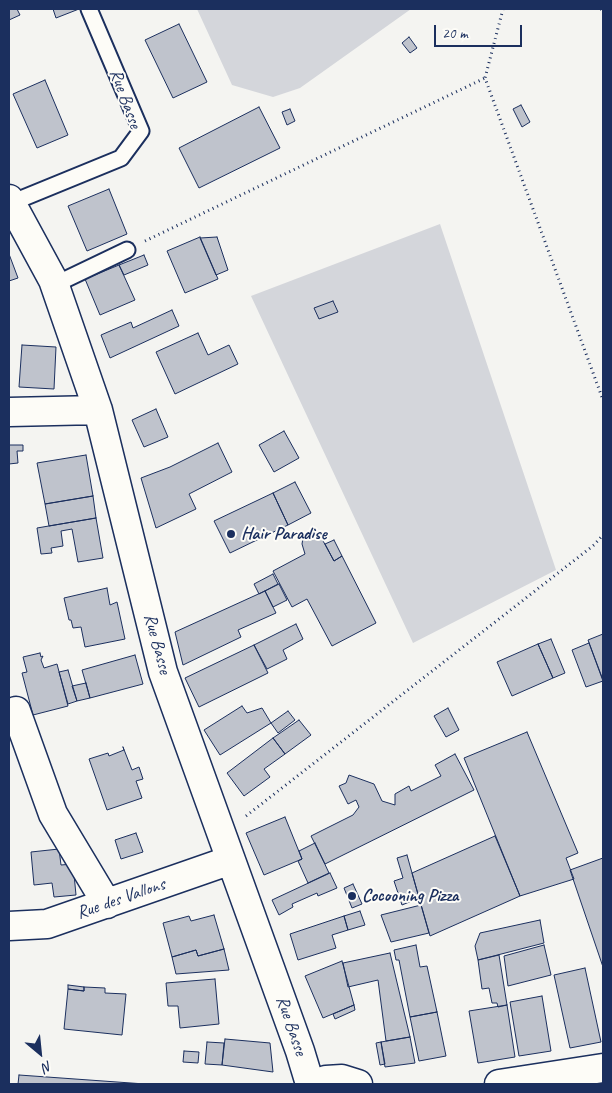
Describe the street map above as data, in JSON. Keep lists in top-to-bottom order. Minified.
{"streets":{"street":["Rue Basse","Rue des Vallons"]},"crossings":[["Rue Basse","Rue des Vallons"]],"places":["Hair Paradise","Cocooning Pizza"],"scale_bar":"20 m","north":"bottom right"}
